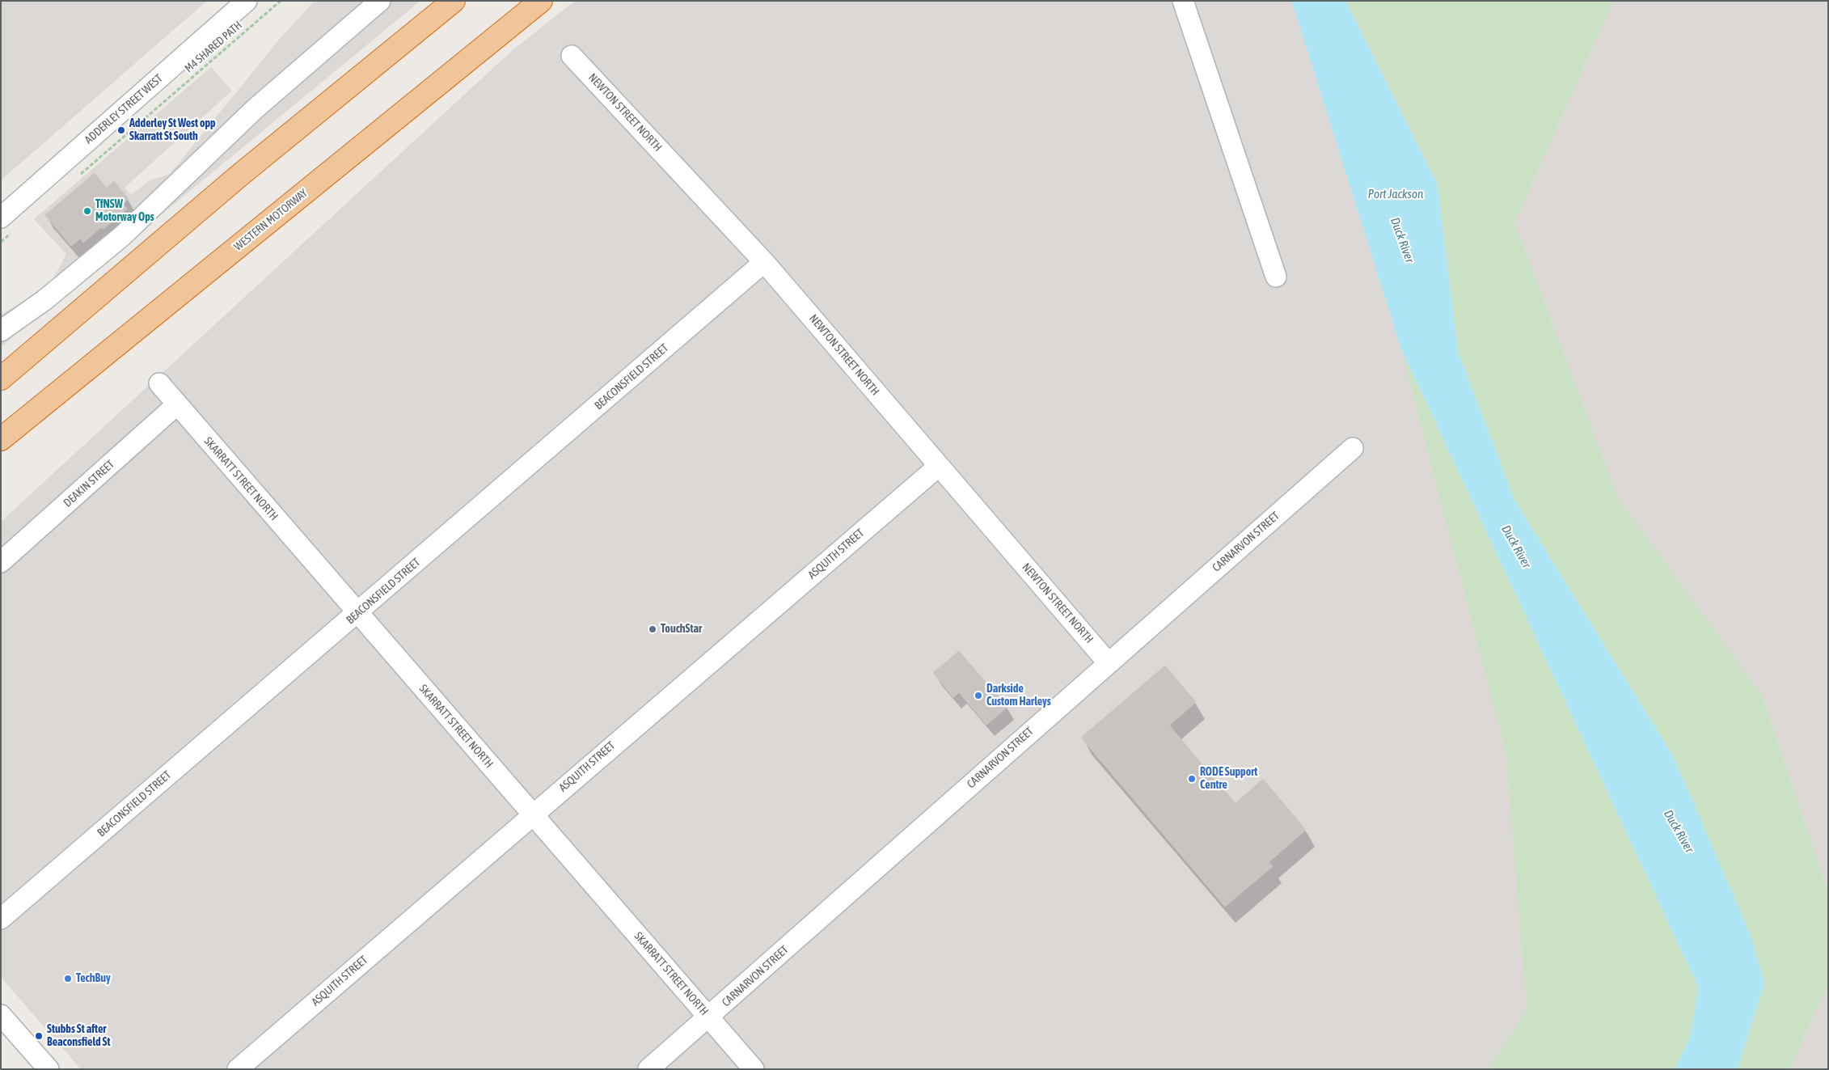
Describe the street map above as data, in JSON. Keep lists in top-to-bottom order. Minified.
{"streets":{"highway":["WESTERN MOTORWAY"],"street":["ADDERLEY STREET WEST","NEWTON STREET NORTH","BEACONSFIELD STREET","SKARRATT STREET NORTH","DEAKIN STREET","CARNARVON STREET","ASQUITH STREET"],"path":["M4 SHARED PATH"]},"crossings":[["NEWTON STREET NORTH","BEACONSFIELD STREET"],["NEWTON STREET NORTH","CARNARVON STREET"],["NEWTON STREET NORTH","ASQUITH STREET"],["BEACONSFIELD STREET","SKARRATT STREET NORTH"],["SKARRATT STREET NORTH","DEAKIN STREET"],["SKARRATT STREET NORTH","CARNARVON STREET"],["SKARRATT STREET NORTH","ASQUITH STREET"]],"water":["Port Jackson","Duck River"],"places":["Adderley St West opp Skarratt St South","TfNSW Motorway Ops","TouchStar","Darkside Custom Harleys","RODE Support Centre","TechBuy","Stubbs St after Beaconsfield St"]}
